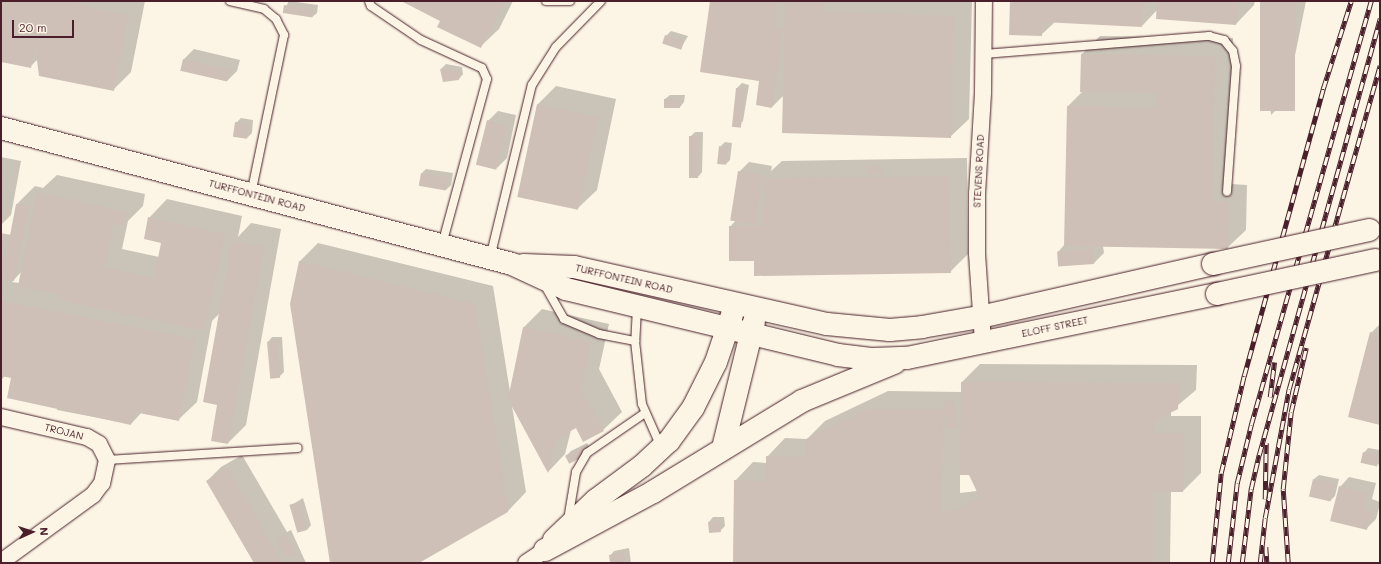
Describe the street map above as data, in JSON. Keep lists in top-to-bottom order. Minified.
{"streets":{"street":["STEVENS ROAD","TURFFONTEIN ROAD","ELOFF STREET","TROJAN"]},"crossings":[["STEVENS ROAD","ELOFF STREET"],["TURFFONTEIN ROAD","ELOFF STREET"]],"scale_bar":"20 m","north":"right"}
